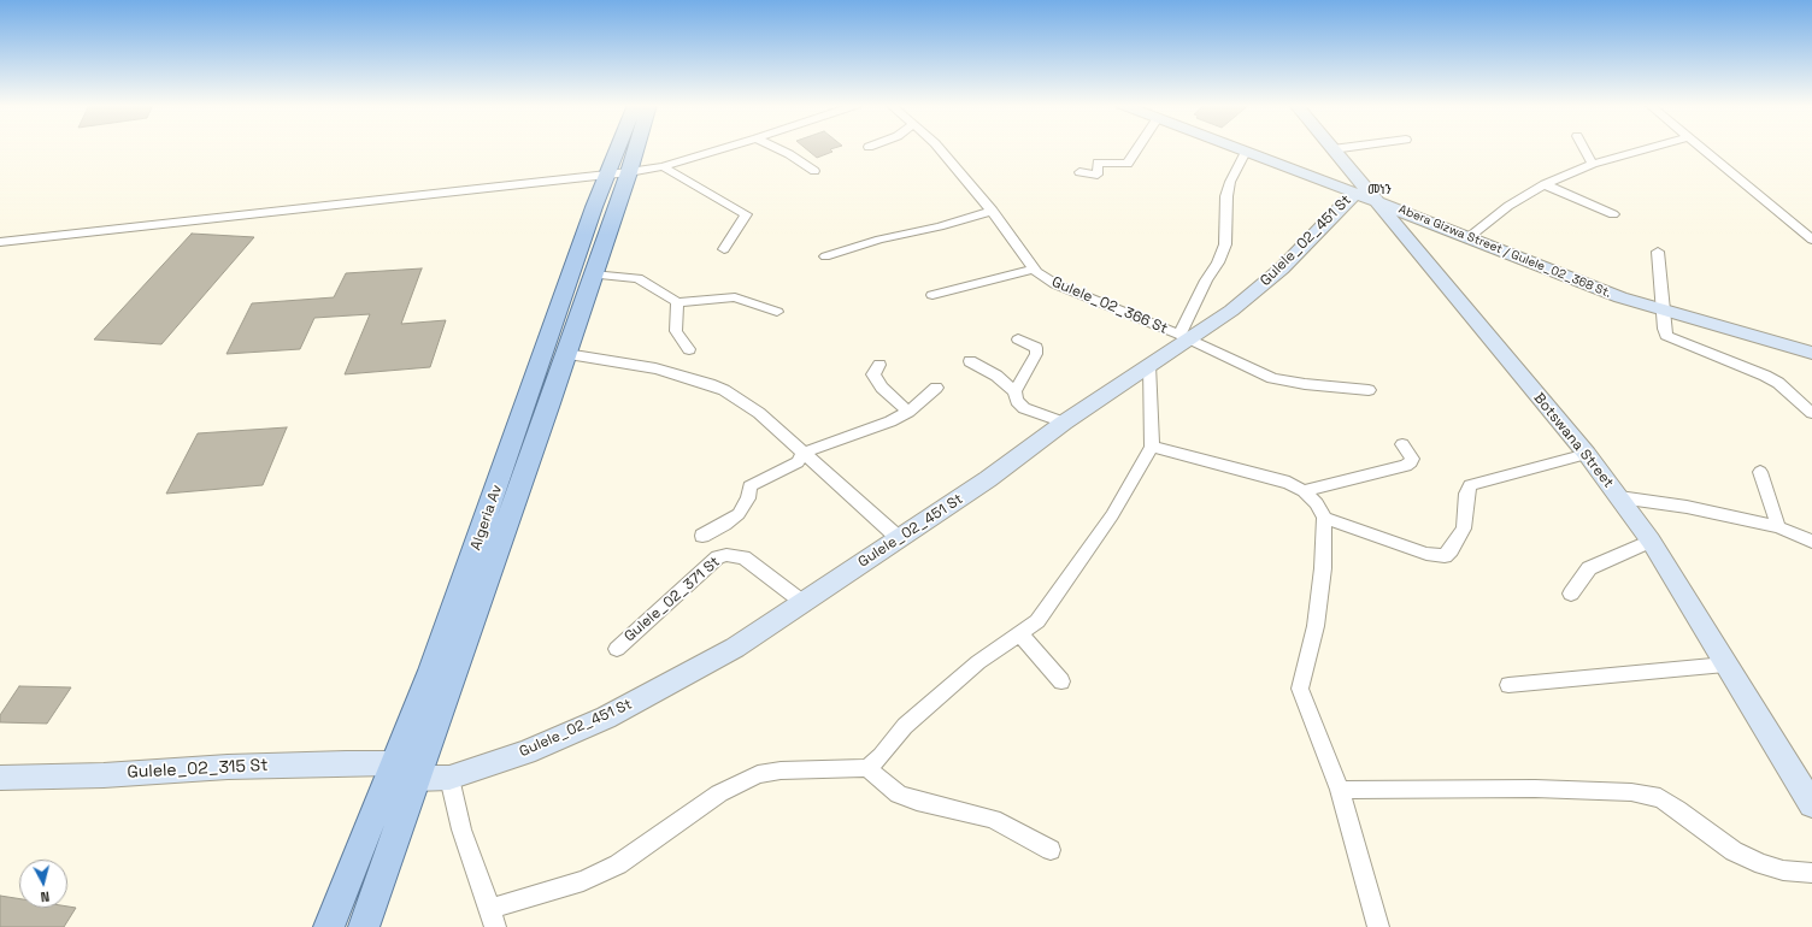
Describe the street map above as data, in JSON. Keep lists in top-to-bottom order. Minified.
{"streets":{"main road":["Gulele_02_451 St","Abera Gizwa Street / Gulele_02_368 St.","Botswana Street","Algeria Av","Gulele_02_315 St"],"street":["Gulele_02_366 St","Gulele_02_371 St"]},"crossings":[["Gulele_02_451 St","Abera Gizwa Street / Gulele_02_368 St."],["Gulele_02_451 St","Gulele_02_366 St"],["Gulele_02_451 St","Algeria Av"],["Gulele_02_451 St","Gulele_02_371 St"],["Gulele_02_451 St","Gulele_02_315 St"],["Abera Gizwa Street / Gulele_02_368 St.","Botswana Street"],["Algeria Av","Gulele_02_315 St"]],"districts":["መነን"],"north":"bottom"}
